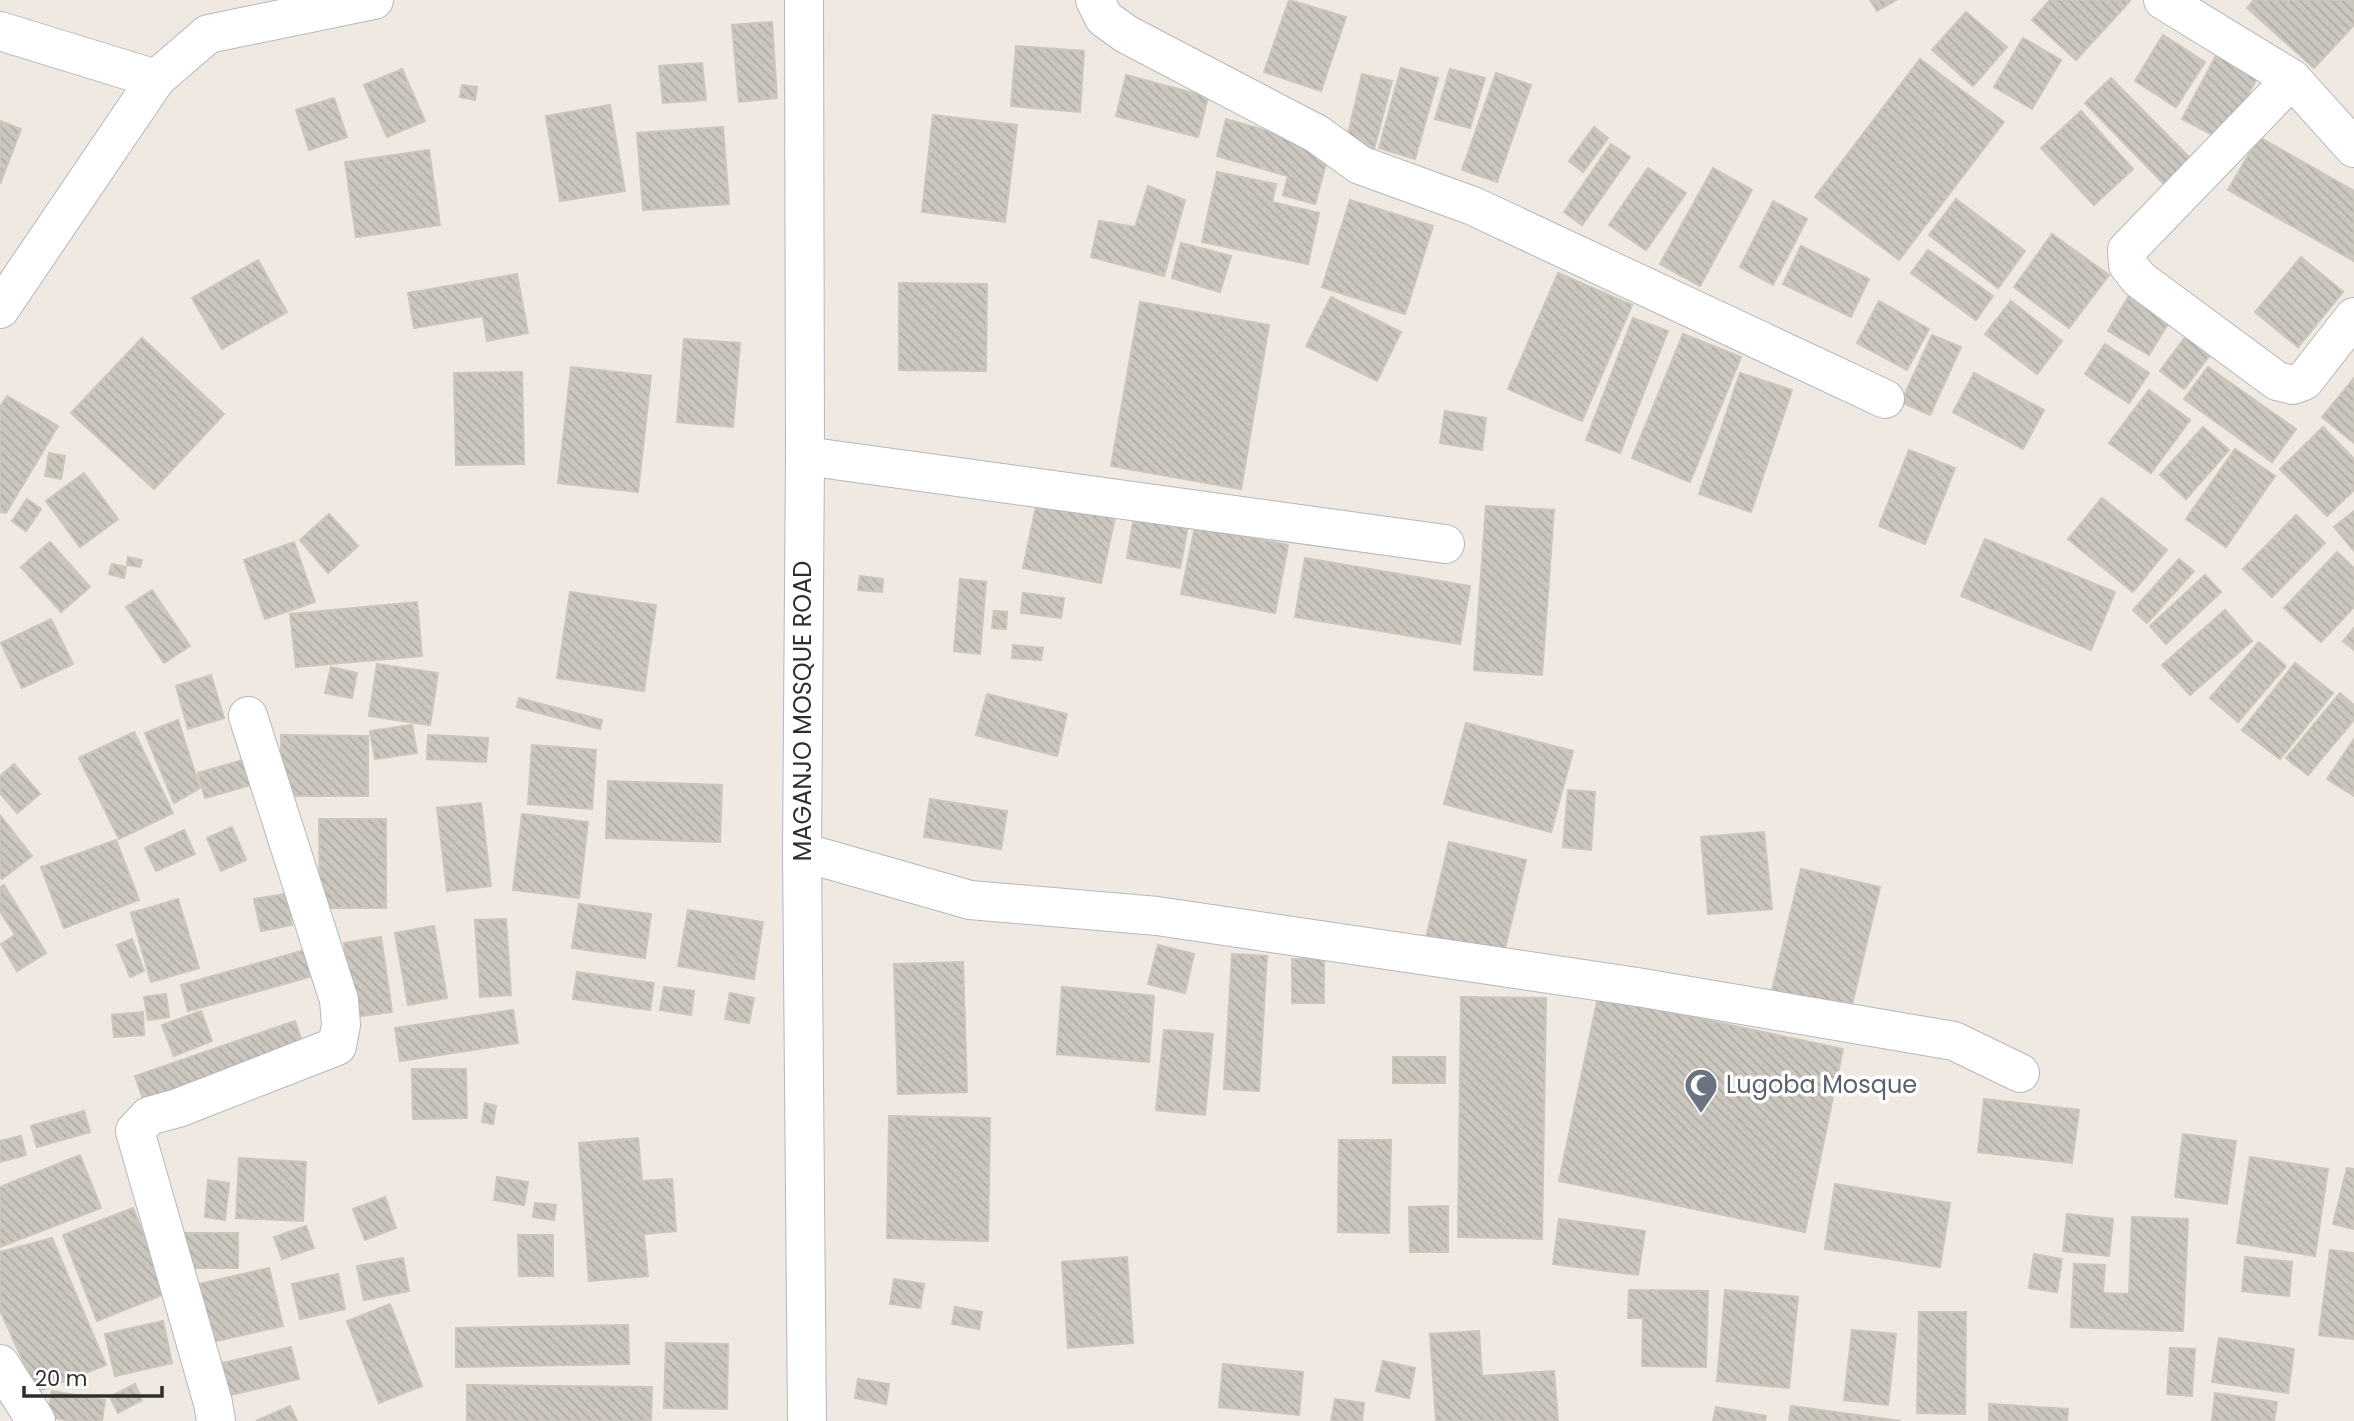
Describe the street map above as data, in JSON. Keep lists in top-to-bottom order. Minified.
{"streets":{"street":["MAGANJO MOSQUE ROAD"]},"places":{"mosque":["Lugoba Mosque"]},"scale_bar":"20 m"}
